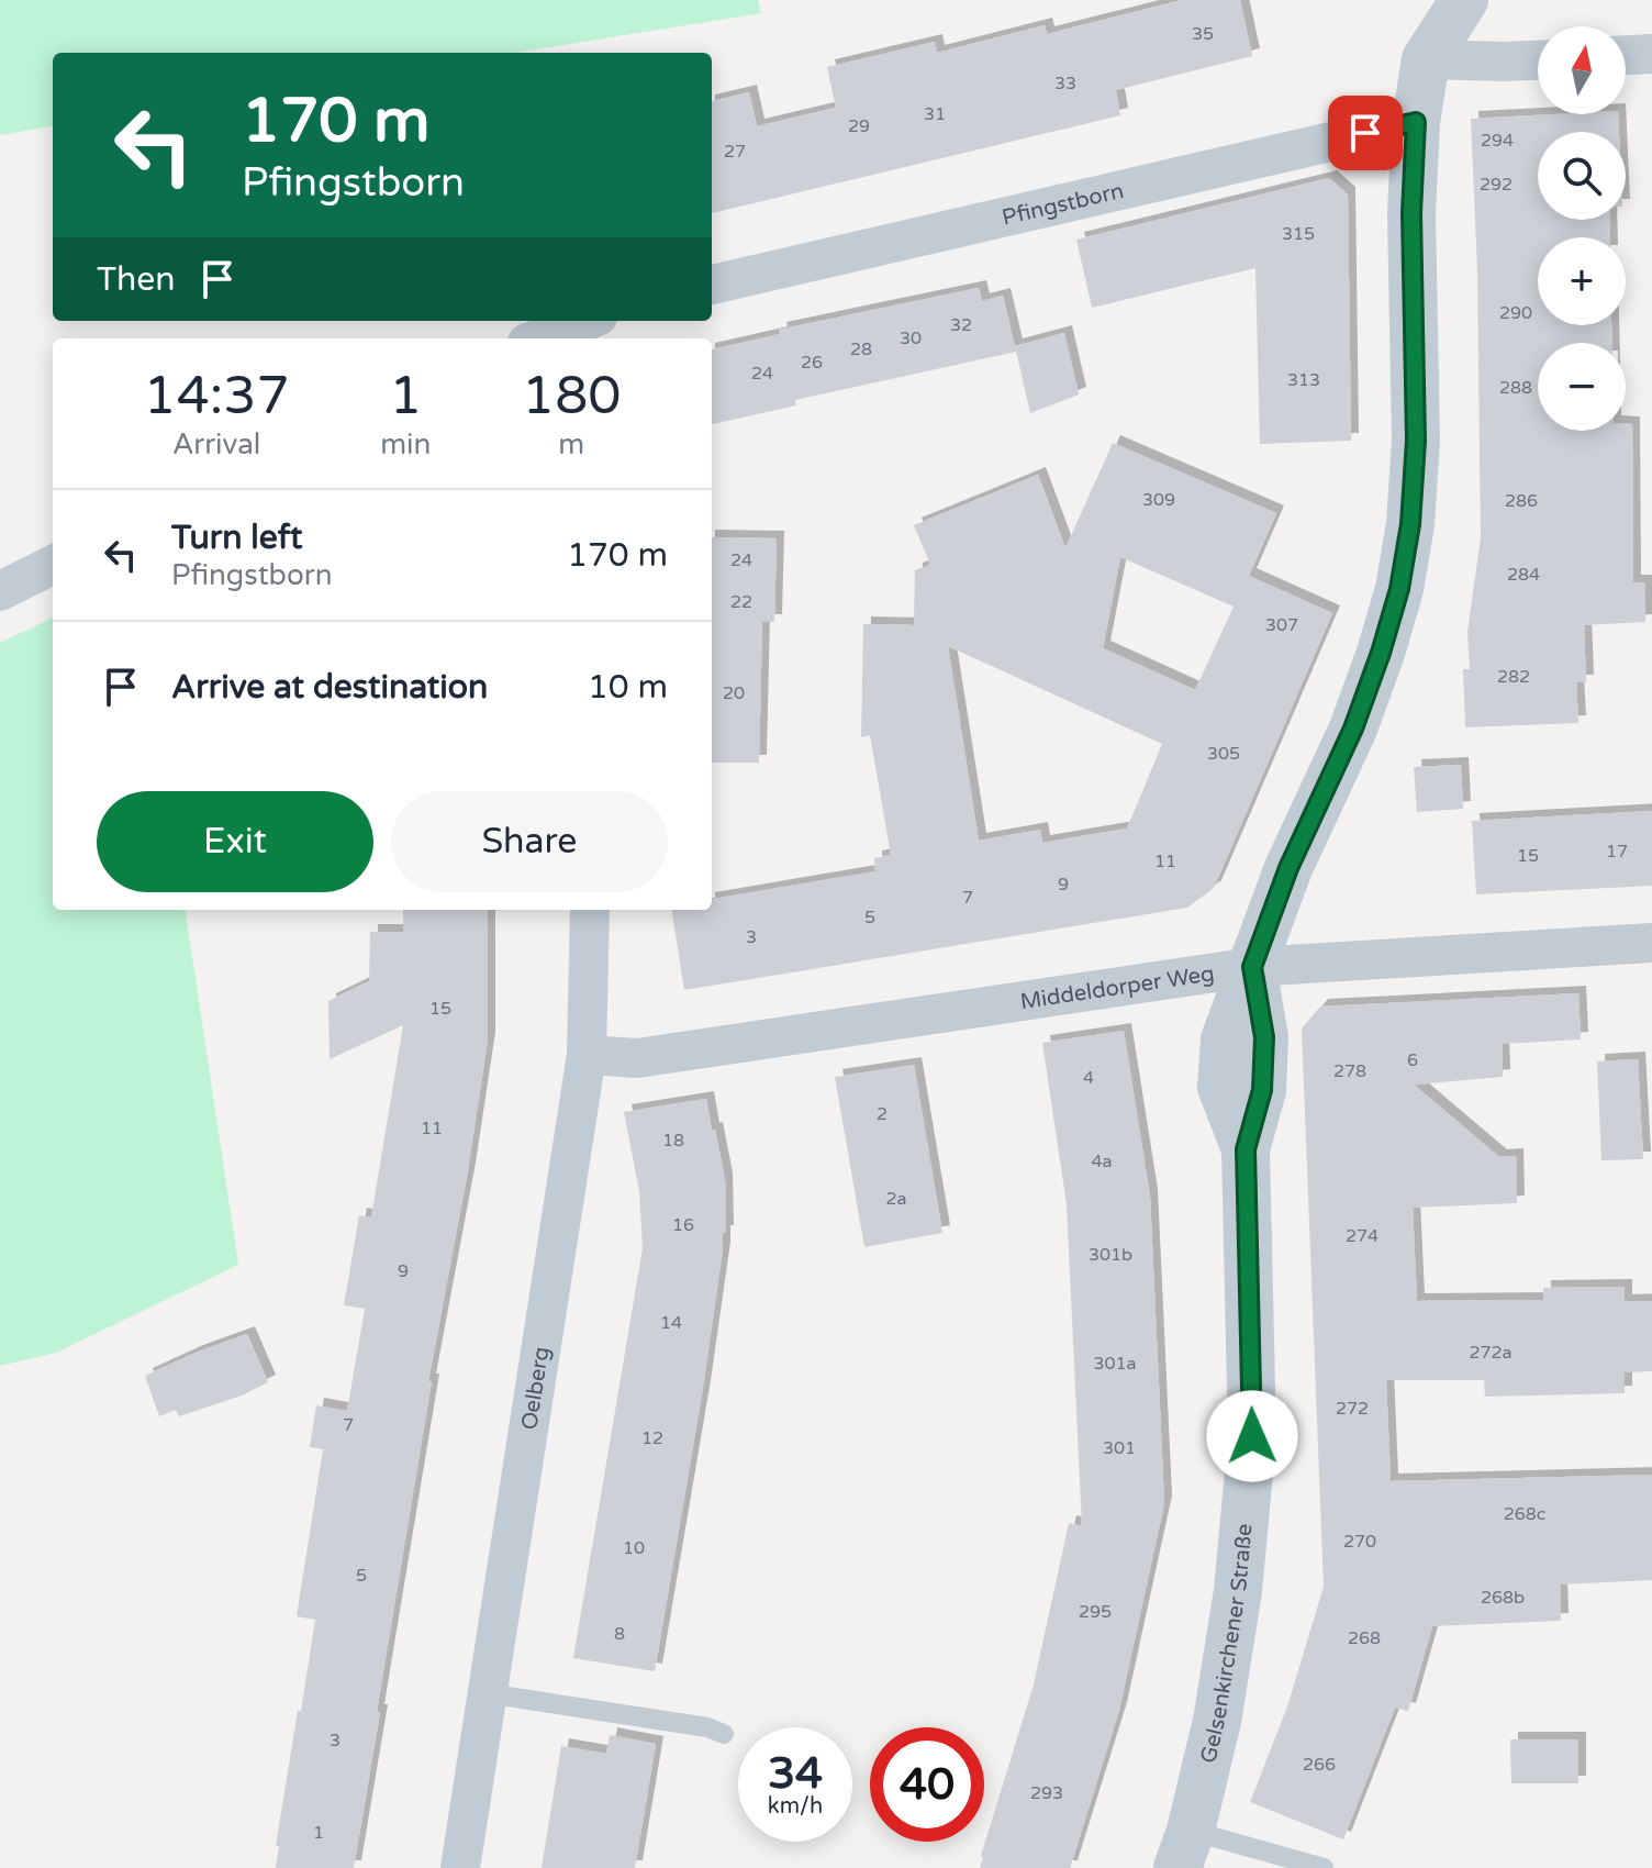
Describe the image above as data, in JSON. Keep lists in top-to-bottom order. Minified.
{"streets":{"street":["Pfingstborn","Middeldorper Weg","Oelberg","Gelsenkirchener Straße"]},"crossings":[["Pfingstborn","Gelsenkirchener Straße"],["Middeldorper Weg","Oelberg"],["Middeldorper Weg","Gelsenkirchener Straße"]],"house_numbers":["35","33","31","29","294","27","292","315","290","32","30","28","26","24","313","288","309","286","24","284","22","307","282","20","305","17","15","11","9","7","5","3","15","6","278","4","2","11","18","4a","2a","16","274","301b","9","14","272a","301a","272","7","12","301","268c","270","10","5","268b","295","8","268","3","266","293","1"],"north":"top","page":{"map_buttons":["+","−"],"turn":["170 m","Pfingstborn"],"then":"Then","eta":["14:37","Arrival","1","min","180","m"],"list":[{"name":"Turn left","note":"Pfingstborn","value":"170 m"},{"name":"Arrive at destination","value":"10 m"}],"buttons":["Exit","Share"],"speed":"34 km/h","limit":"40"}}
